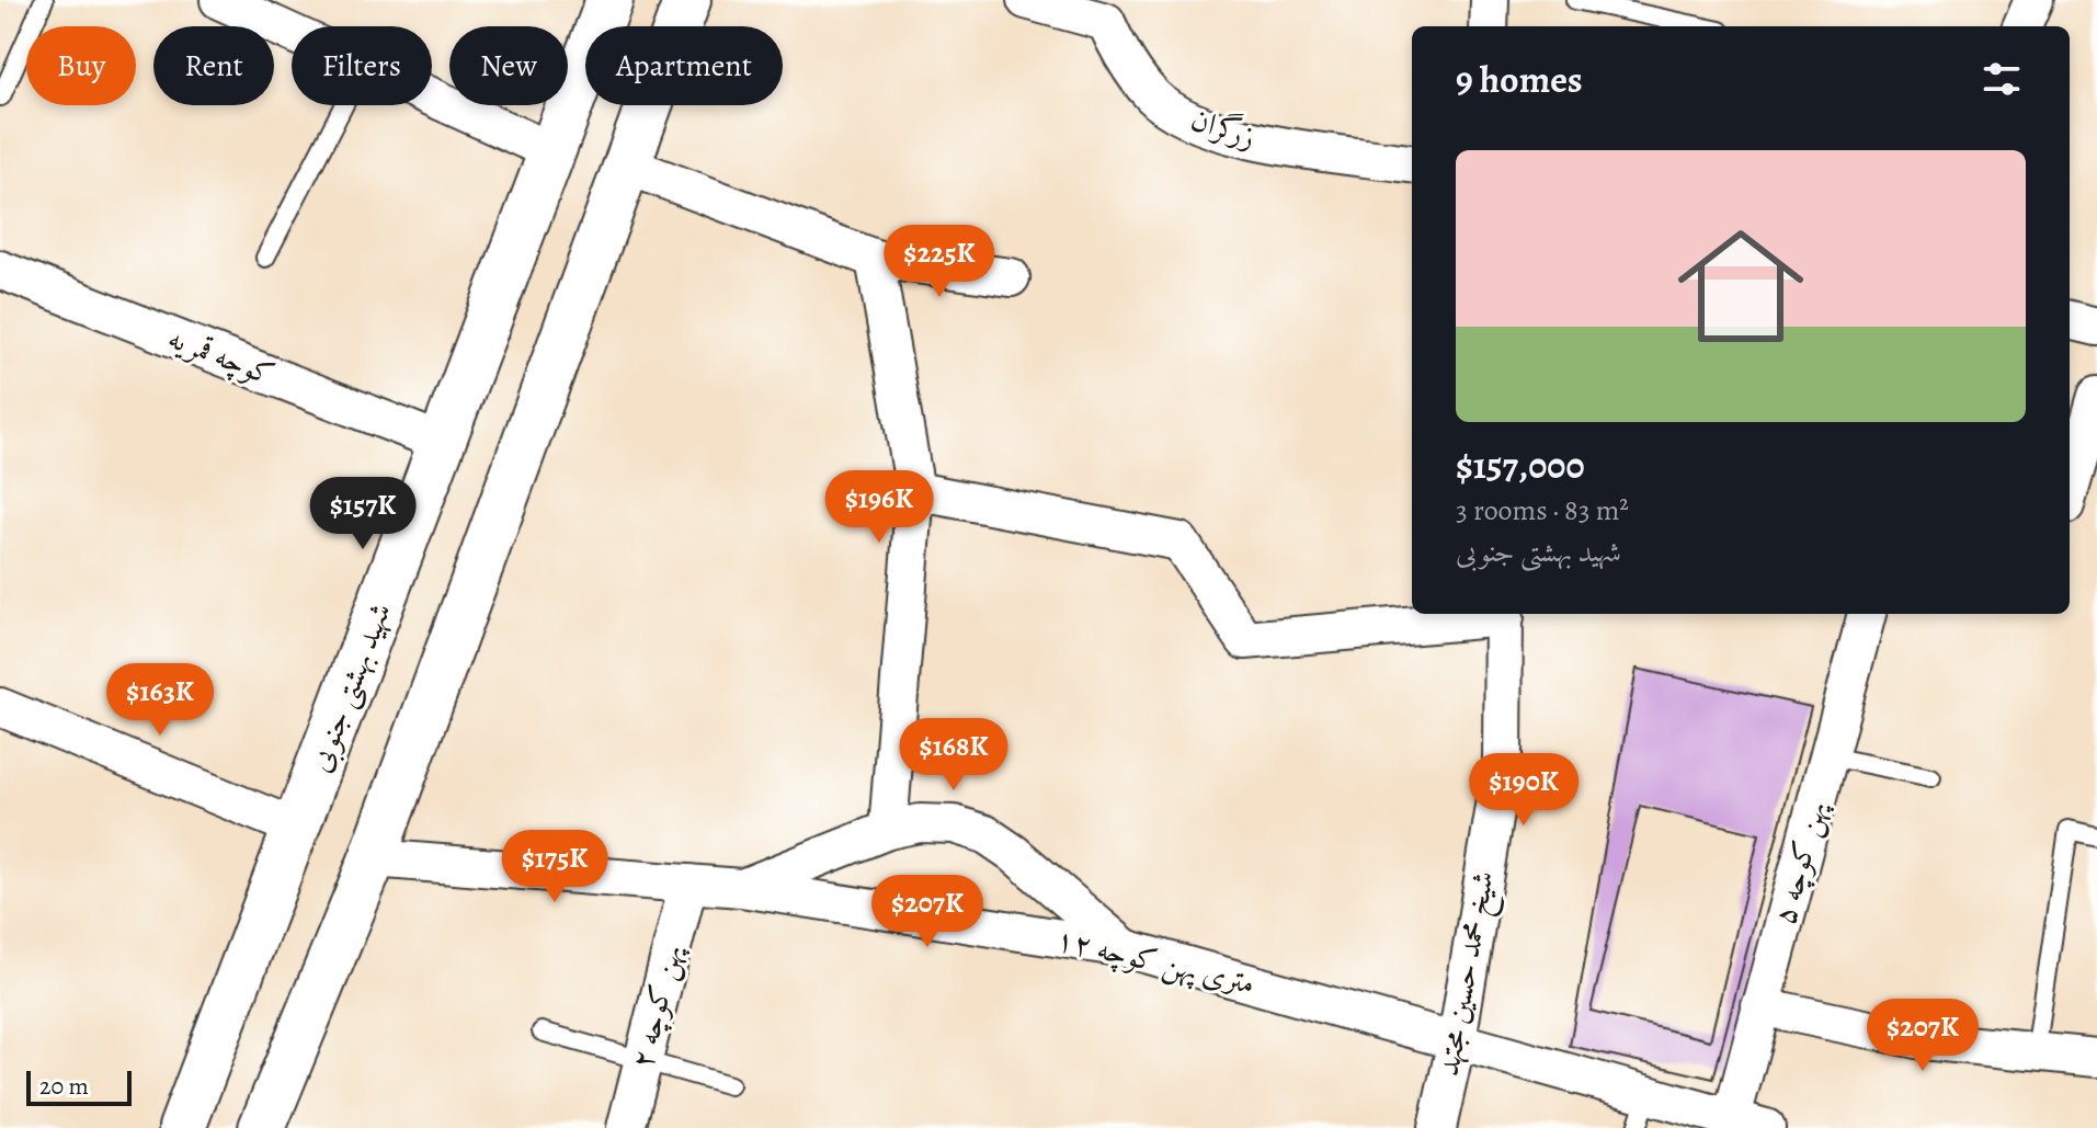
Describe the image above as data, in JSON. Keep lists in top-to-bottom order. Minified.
{"streets":{"street":["زرگران","کوچه قمریه","شهید بهشتی جنوبی","پهن کوچه ۵","۱۲ متری پهن کوچه","شیخ محمد حسین مجتهد","پهن کوچه ۲"]},"crossings":[["کوچه قمریه","شهید بهشتی جنوبی"],["پهن کوچه ۵","۱۲ متری پهن کوچه"],["۱۲ متری پهن کوچه","شیخ محمد حسین مجتهد"],["۱۲ متری پهن کوچه","پهن کوچه ۲"]],"scale_bar":"20 m","page":{"chip":["Buy","Rent","Filters","New","Apartment"],"heading":"9 homes","list":[{"name":"$157,000","note":"3 rooms · 83 m² · شهید بهشتی جنوبی"}],"price":["$225K","$196K","$157K","$163K","$168K","$190K","$175K","$207K","$207K"],"scale":"20 m"}}
